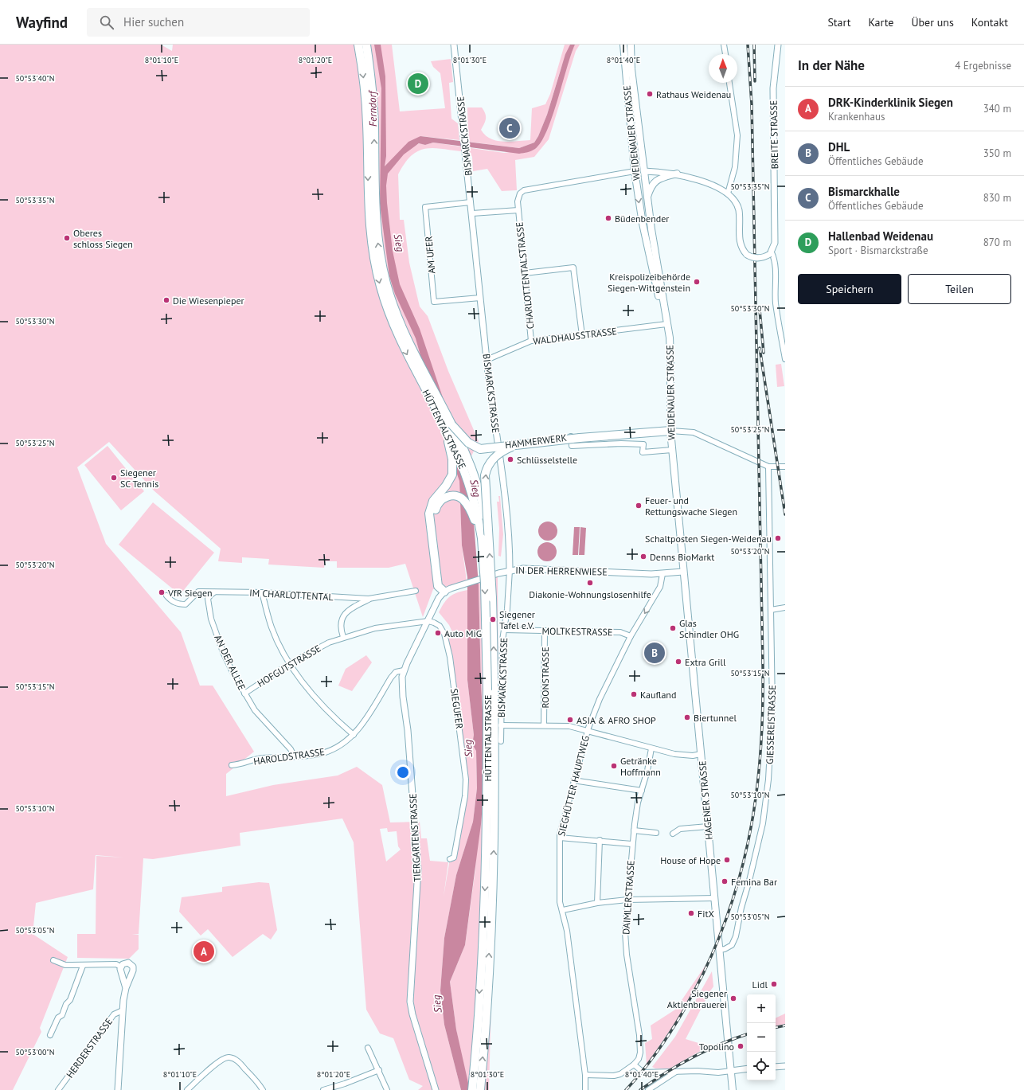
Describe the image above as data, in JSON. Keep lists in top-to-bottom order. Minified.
{"streets":{"highway":["HÜTTENTALSTRASSE"],"main road":["WEIDENAUER STRASSE","HAGENER STRASSE"],"street":["BREITE STRASSE","BISMARCKSTRASSE","AM UFER","CHARLOTTENTALSTRASSE","WALDHAUSSTRASSE","HAMMERWERK","IN DER HERRENWIESE","IM CHARLOTTENTAL","MOLTKESTRASSE","AN DER ALLEE","HOFGUTSTRASSE","ROONSTRASSE","SIEGUFER","GIESSEREISTRASSE","HAROLDSTRASSE","SIEGHÜTTER HAUPTWEG","TIERGARTENSTRASSE","DAIMLERSTRASSE","HERDERSTRASSE"]},"crossings":[["WEIDENAUER STRASSE","CHARLOTTENTALSTRASSE"],["WEIDENAUER STRASSE","WALDHAUSSTRASSE"],["WEIDENAUER STRASSE","HAMMERWERK"],["WEIDENAUER STRASSE","IN DER HERRENWIESE"],["WEIDENAUER STRASSE","HAGENER STRASSE"],["BISMARCKSTRASSE","AM UFER"],["BISMARCKSTRASSE","CHARLOTTENTALSTRASSE"],["BISMARCKSTRASSE","WALDHAUSSTRASSE"],["BISMARCKSTRASSE","HAMMERWERK"],["BISMARCKSTRASSE","IN DER HERRENWIESE"],["BISMARCKSTRASSE","MOLTKESTRASSE"],["CHARLOTTENTALSTRASSE","WALDHAUSSTRASSE"],["IN DER HERRENWIESE","SIEGHÜTTER HAUPTWEG"],["IN DER HERRENWIESE","TIERGARTENSTRASSE"],["IM CHARLOTTENTAL","AN DER ALLEE"],["IM CHARLOTTENTAL","HOFGUTSTRASSE"],["MOLTKESTRASSE","ROONSTRASSE"],["MOLTKESTRASSE","SIEGHÜTTER HAUPTWEG"],["AN DER ALLEE","HOFGUTSTRASSE"],["AN DER ALLEE","HAROLDSTRASSE"],["HOFGUTSTRASSE","SIEGUFER"],["HOFGUTSTRASSE","TIERGARTENSTRASSE"],["SIEGUFER","TIERGARTENSTRASSE"],["GIESSEREISTRASSE","HAGENER STRASSE"],["HAROLDSTRASSE","TIERGARTENSTRASSE"]],"water":["Ferndorf","Sieg"],"places":["Rathaus Weidenau","Büdenbender","Oberes schloss Siegen","Kreispolizeibehörde Siegen-Wittgenstein","Die Wiesenpieper","Schlüsselstelle","Siegener SC Tennis","Feuer- und Rettungswache Siegen","Schaltposten Siegen-Weidenau","Denns BioMarkt","Diakonie-Wohnungslosenhilfe","VfR Siegen","Siegener Tafel e.V.","Glas Schindler OHG","Auto MiG","Extra Grill","Kaufland","Biertunnel","ASIA & AFRO SHOP","Getränke Hoffmann","House of Hope","Femina Bar","FitX","Lidl","Siegener Aktienbrauerei","Topolino"],"north":"top","page":{"header":"Wayfind","search":"Hier suchen","nav":["Start","Karte","Über uns","Kontakt"],"heading":["In der Nähe","4 Ergebnisse"],"pins":["D","C","B","A"],"list":[{"mark":"A","name":"DRK-Kinderklinik Siegen","note":"Krankenhaus","value":"340 m"},{"mark":"B","name":"DHL","note":"Öffentliches Gebäude","value":"350 m"},{"mark":"C","name":"Bismarckhalle","note":"Öffentliches Gebäude","value":"830 m"},{"mark":"D","name":"Hallenbad Weidenau","note":"Sport · Bismarckstraße","value":"870 m"}],"buttons":["Speichern","Teilen"],"map_buttons":["+","−"]},"coordinates":["8°01'10\"E","8°01'20\"E","8°01'30\"E","8°01'40\"E","50°53'40\"N","50°53'35\"N","50°53'30\"N","50°53'25\"N","50°53'20\"N","50°53'15\"N","50°53'10\"N","50°53'05\"N","50°53'00\"N"]}
